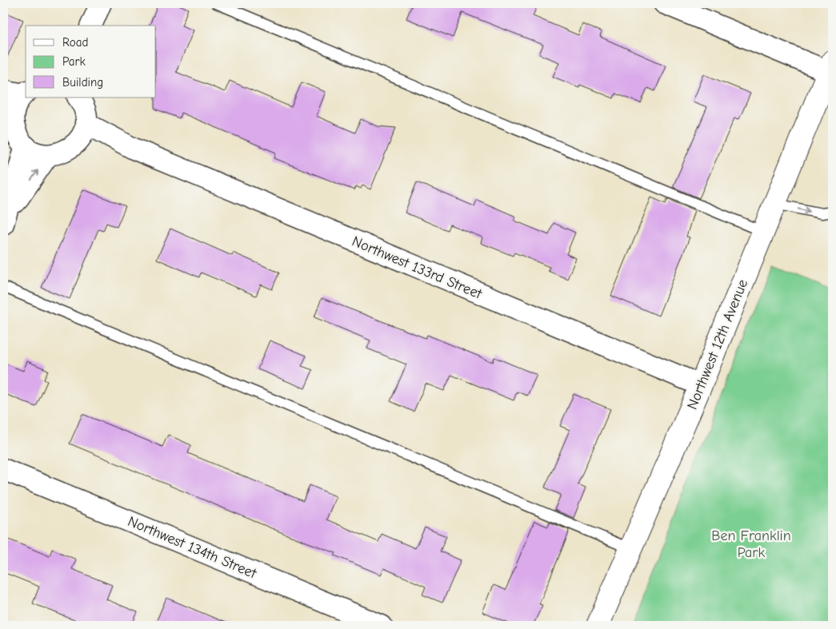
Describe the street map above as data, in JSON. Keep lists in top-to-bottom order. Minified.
{"streets":{"street":["Northwest 133rd Street","Northwest 12th Avenue","Northwest 134th Street"]},"crossings":[["Northwest 133rd Street","Northwest 12th Avenue"]],"parks":["Ben Franklin Park"],"legend":["Road","Park","Building"]}
